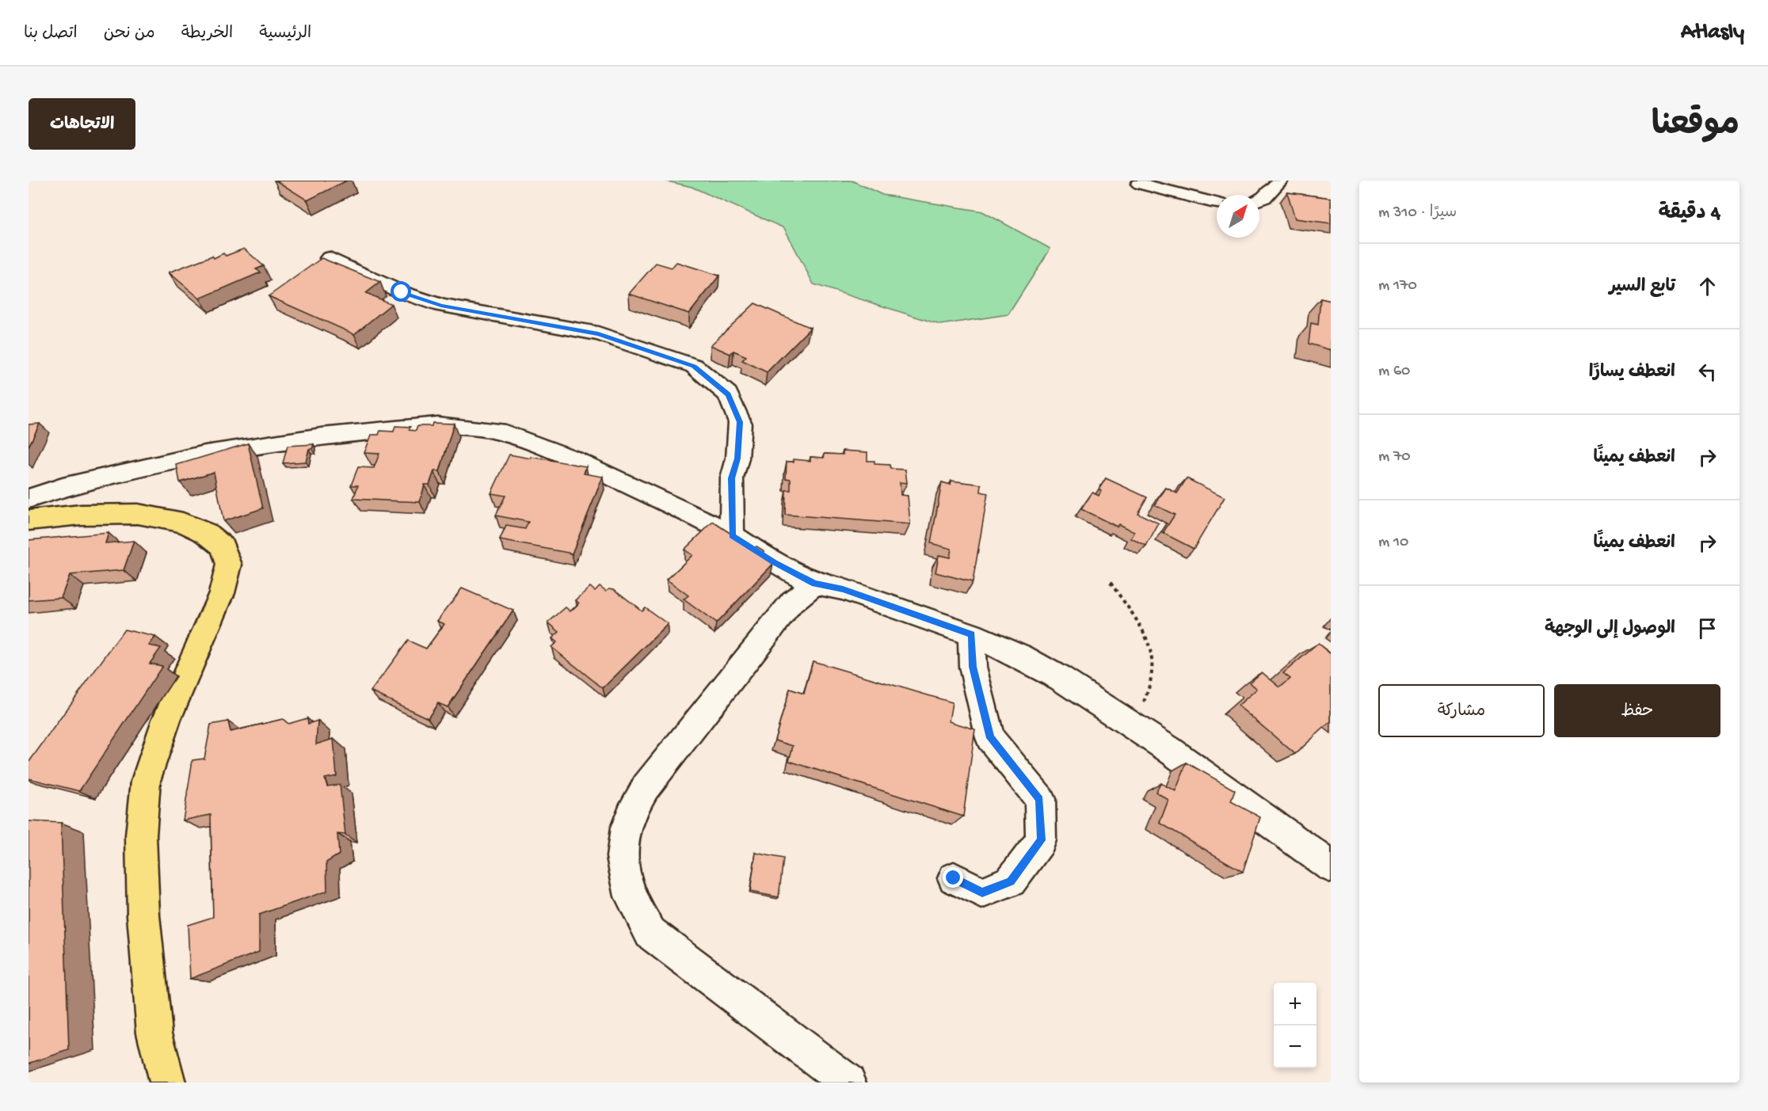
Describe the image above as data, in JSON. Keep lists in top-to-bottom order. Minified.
{"north":"top right","page":{"header":"Atlasly","nav":["الرئيسية","الخريطة","من نحن","اتصل بنا"],"title":"موقعنا","buttons":["الاتجاهات",["حفظ","مشاركة"]],"heading":["4 دقيقة","سيرًا · 310 m"],"list":[["تابع السير","170 m"],["انعطف يسارًا","60 m"],["انعطف يمينًا","70 m"],["انعطف يمينًا","10 m"],"الوصول إلى الوجهة"],"map_buttons":["+","−"]}}
